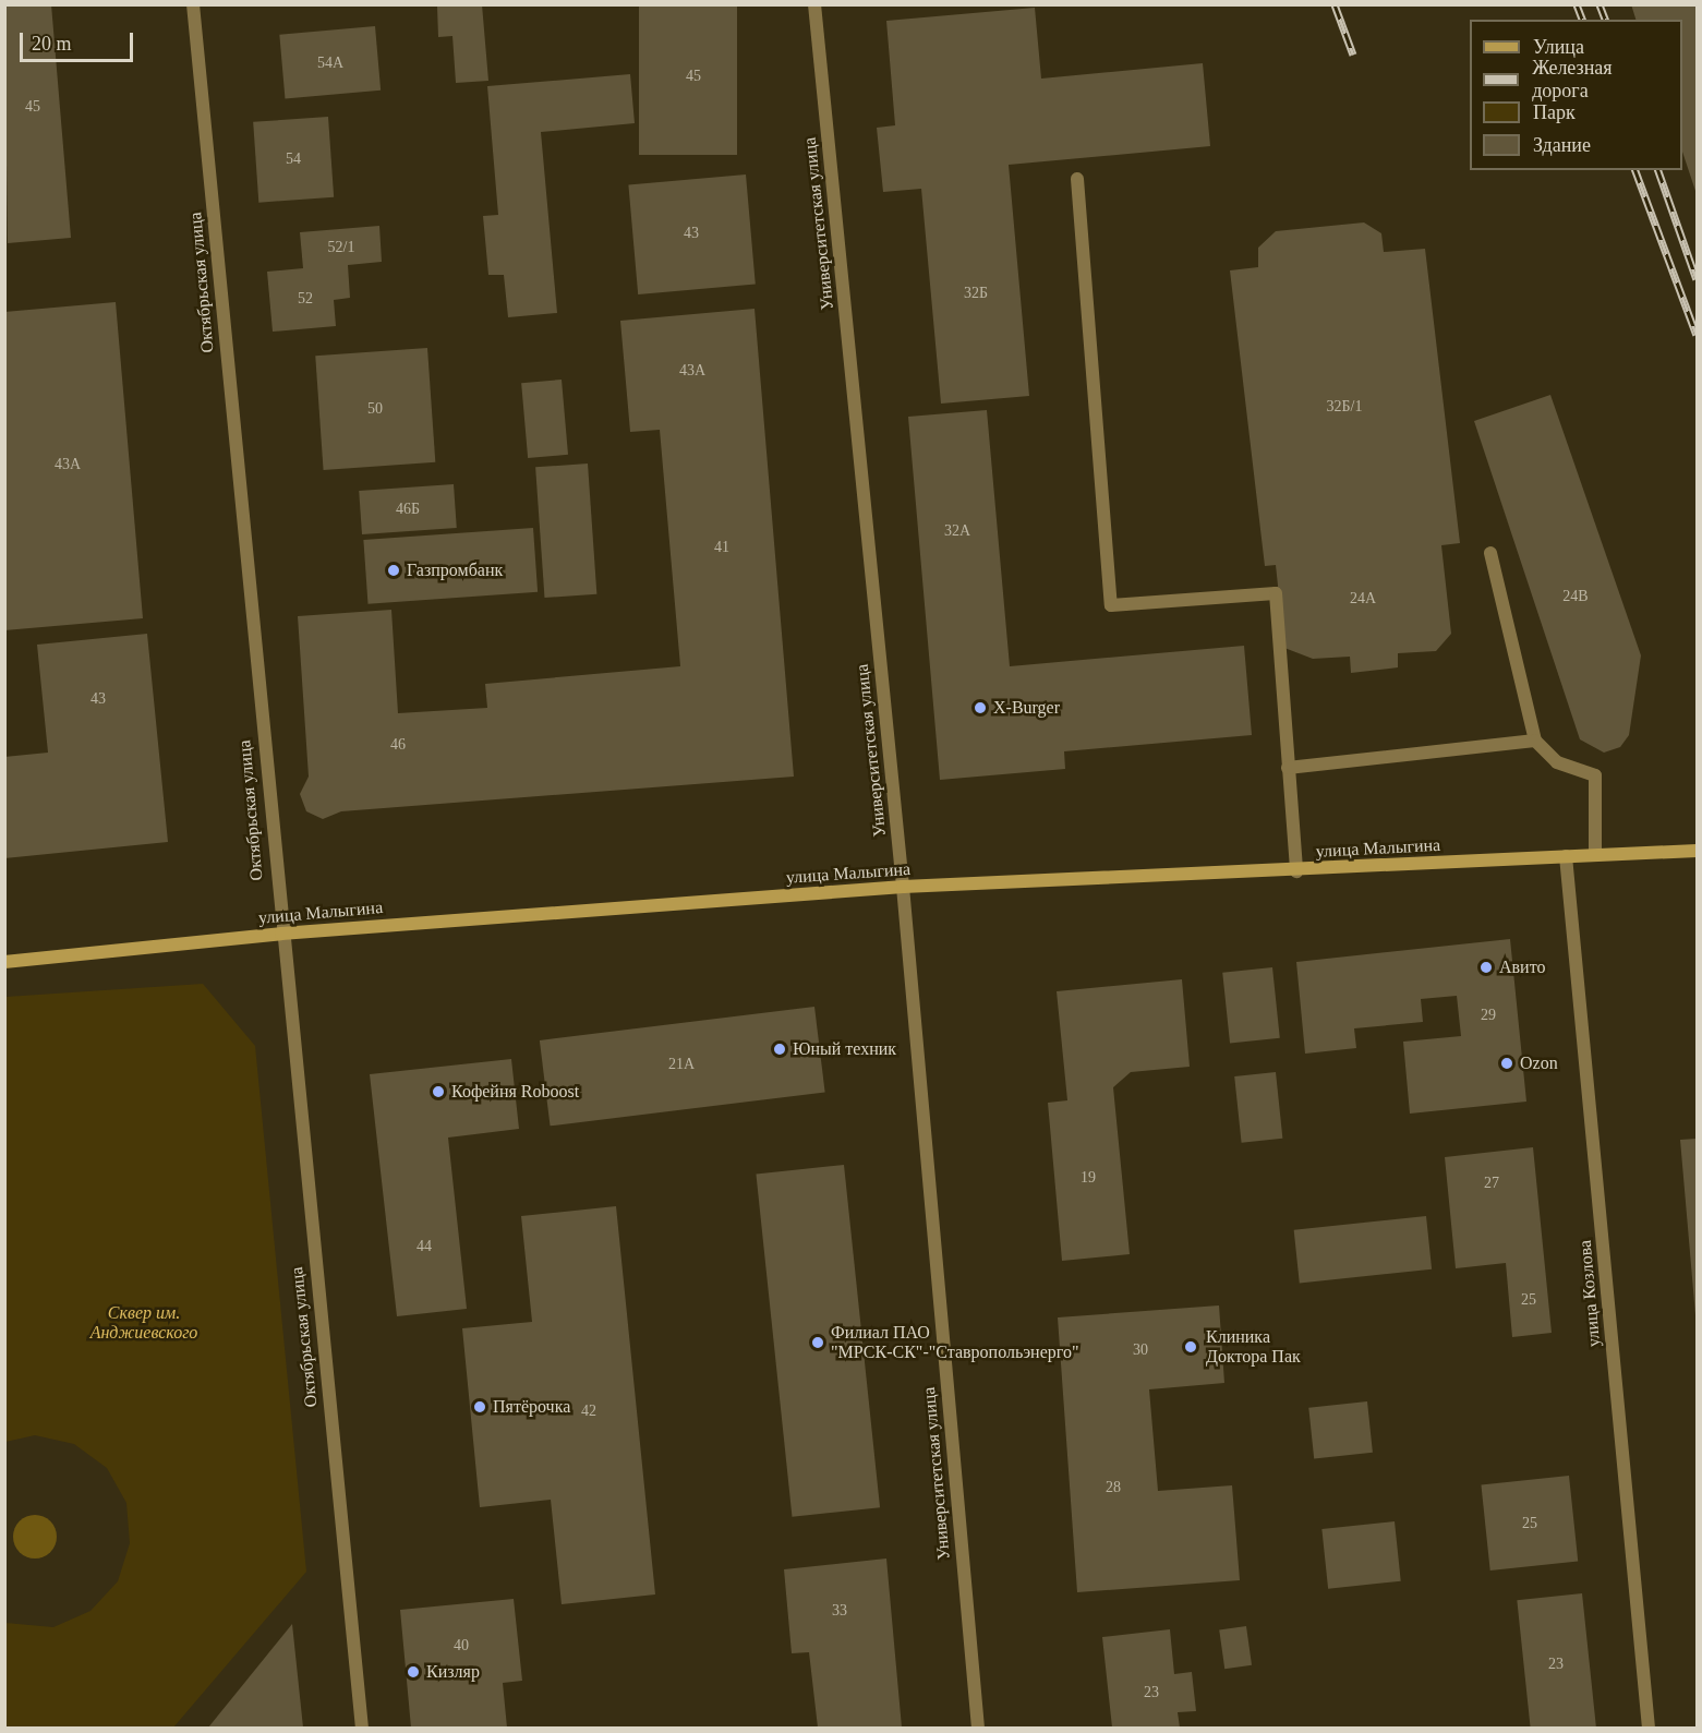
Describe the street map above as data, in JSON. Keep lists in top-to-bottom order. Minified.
{"streets":{"main road":["улица Малыгина"],"street":["Университетская улица","Октябрьская улица","улица Козлова"]},"crossings":[["Университетская улица","улица Малыгина"],["Октябрьская улица","улица Малыгина"],["улица Малыгина","улица Козлова"]],"parks":["Сквер им. Анджиевского"],"places":["Газпромбанк","X-Burger","Авито","Юный техник","Ozon","Кофейня Roboost","Филиал ПАО \"МРСК-СК\"-\"Ставропольэнерго\"","Клиника Доктора Пак","Пятёрочка","Кизляр"],"house_numbers":["54А","45","45","54","43","52/1","32Б","52","43А","32Б/1","50","43А","46Б","32А","41","24В","24А","43","46","29","21А","19","27","44","25","30","42","28","25","33","40","23","23"],"legend":["Улица","Железная дорога","Парк","Здание"],"scale_bar":"20 m"}
